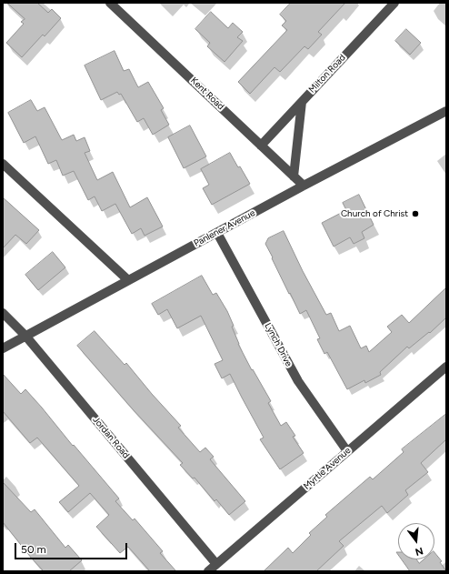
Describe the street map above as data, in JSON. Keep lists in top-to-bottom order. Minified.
{"streets":{"street":["Milton Road","Kent Road","Panlener Avenue","Lynch Drive","Jordan Road","Myrtle Avenue"]},"crossings":[["Milton Road","Kent Road"],["Kent Road","Panlener Avenue"],["Panlener Avenue","Lynch Drive"],["Panlener Avenue","Jordan Road"],["Lynch Drive","Myrtle Avenue"],["Jordan Road","Myrtle Avenue"]],"places":["Church of Christ"],"scale_bar":"50 m","north":"bottom"}
